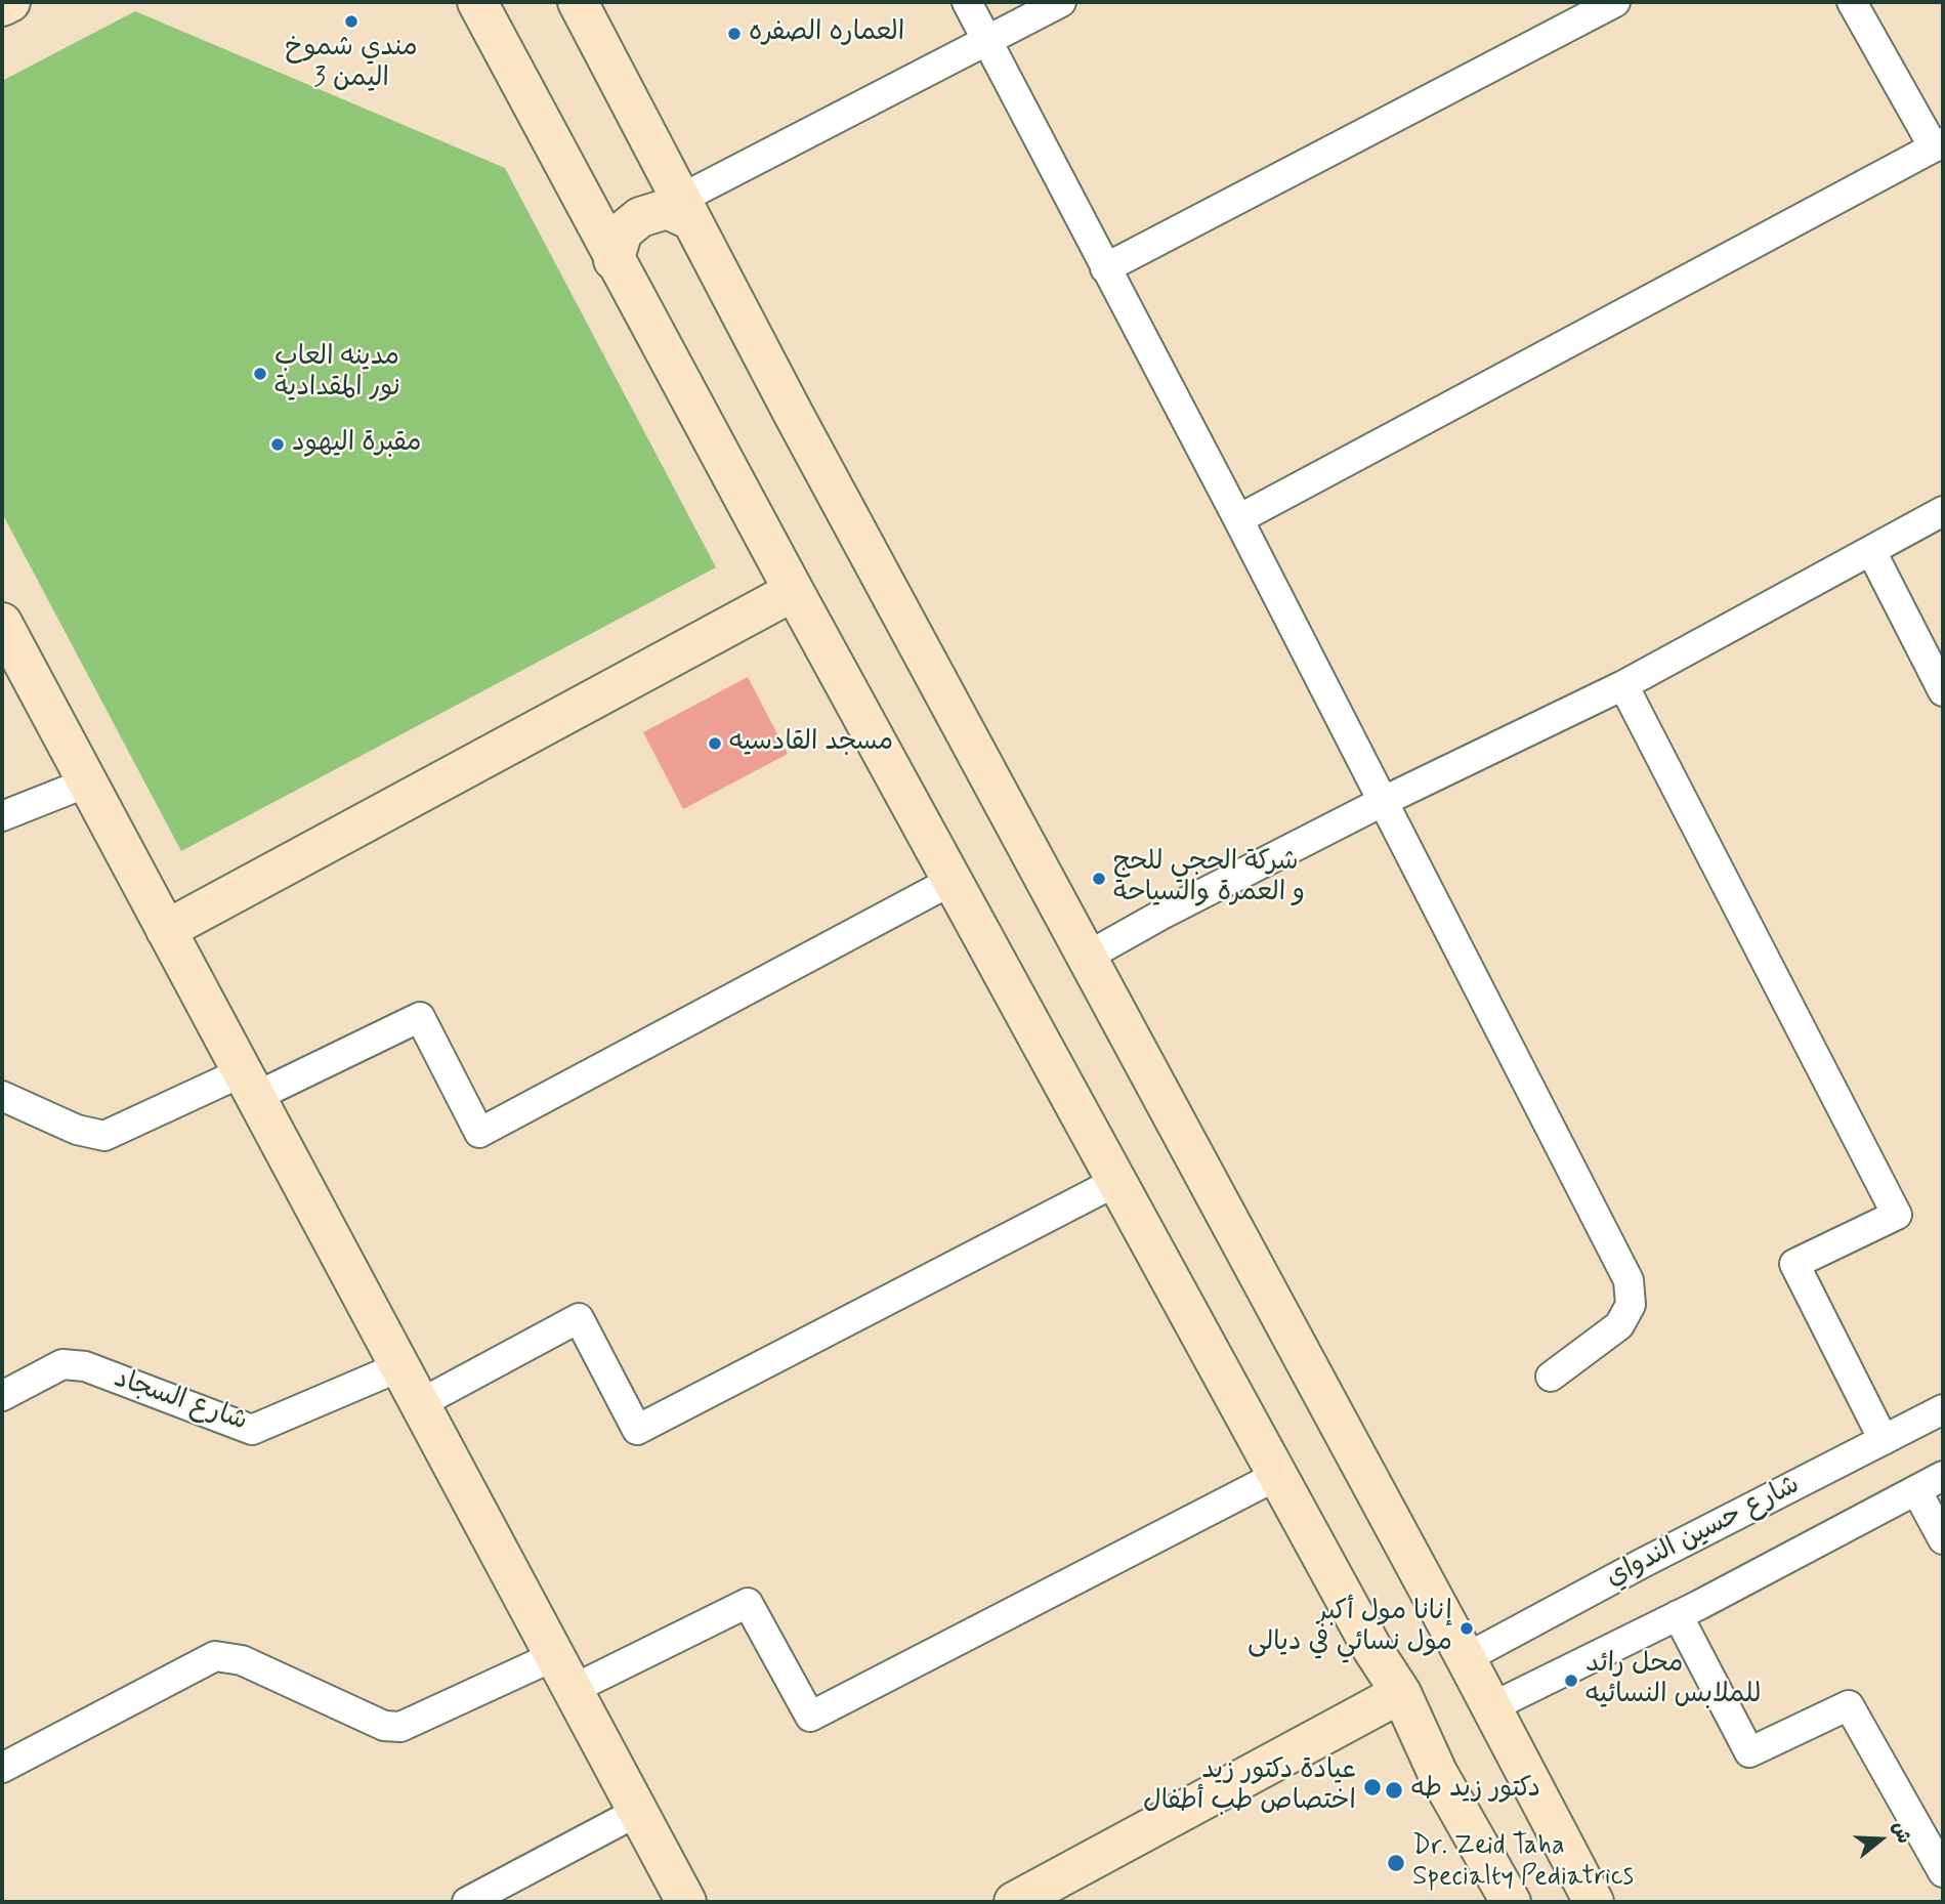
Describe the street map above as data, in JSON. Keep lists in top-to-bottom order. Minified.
{"streets":{"street":["شارع السجاد","شارع حسين الندواي"]},"places":["مندي شموخ اليمن 3","العماره الصفره","مدينه العاب نور المقدادية","مقبرة اليهود","مسجد القادسيه","شركة الحجي للحج و العمرة والسياحة","إنانا مول أكبر مول نسائي في ديالى","محل رائد للملابس النسائيه","عيادة دكتور زيد اختصاص طب أطفال","دكتور زيد طه","Dr. Zeid Taha Specialty Pediatrics"],"north":"right"}
